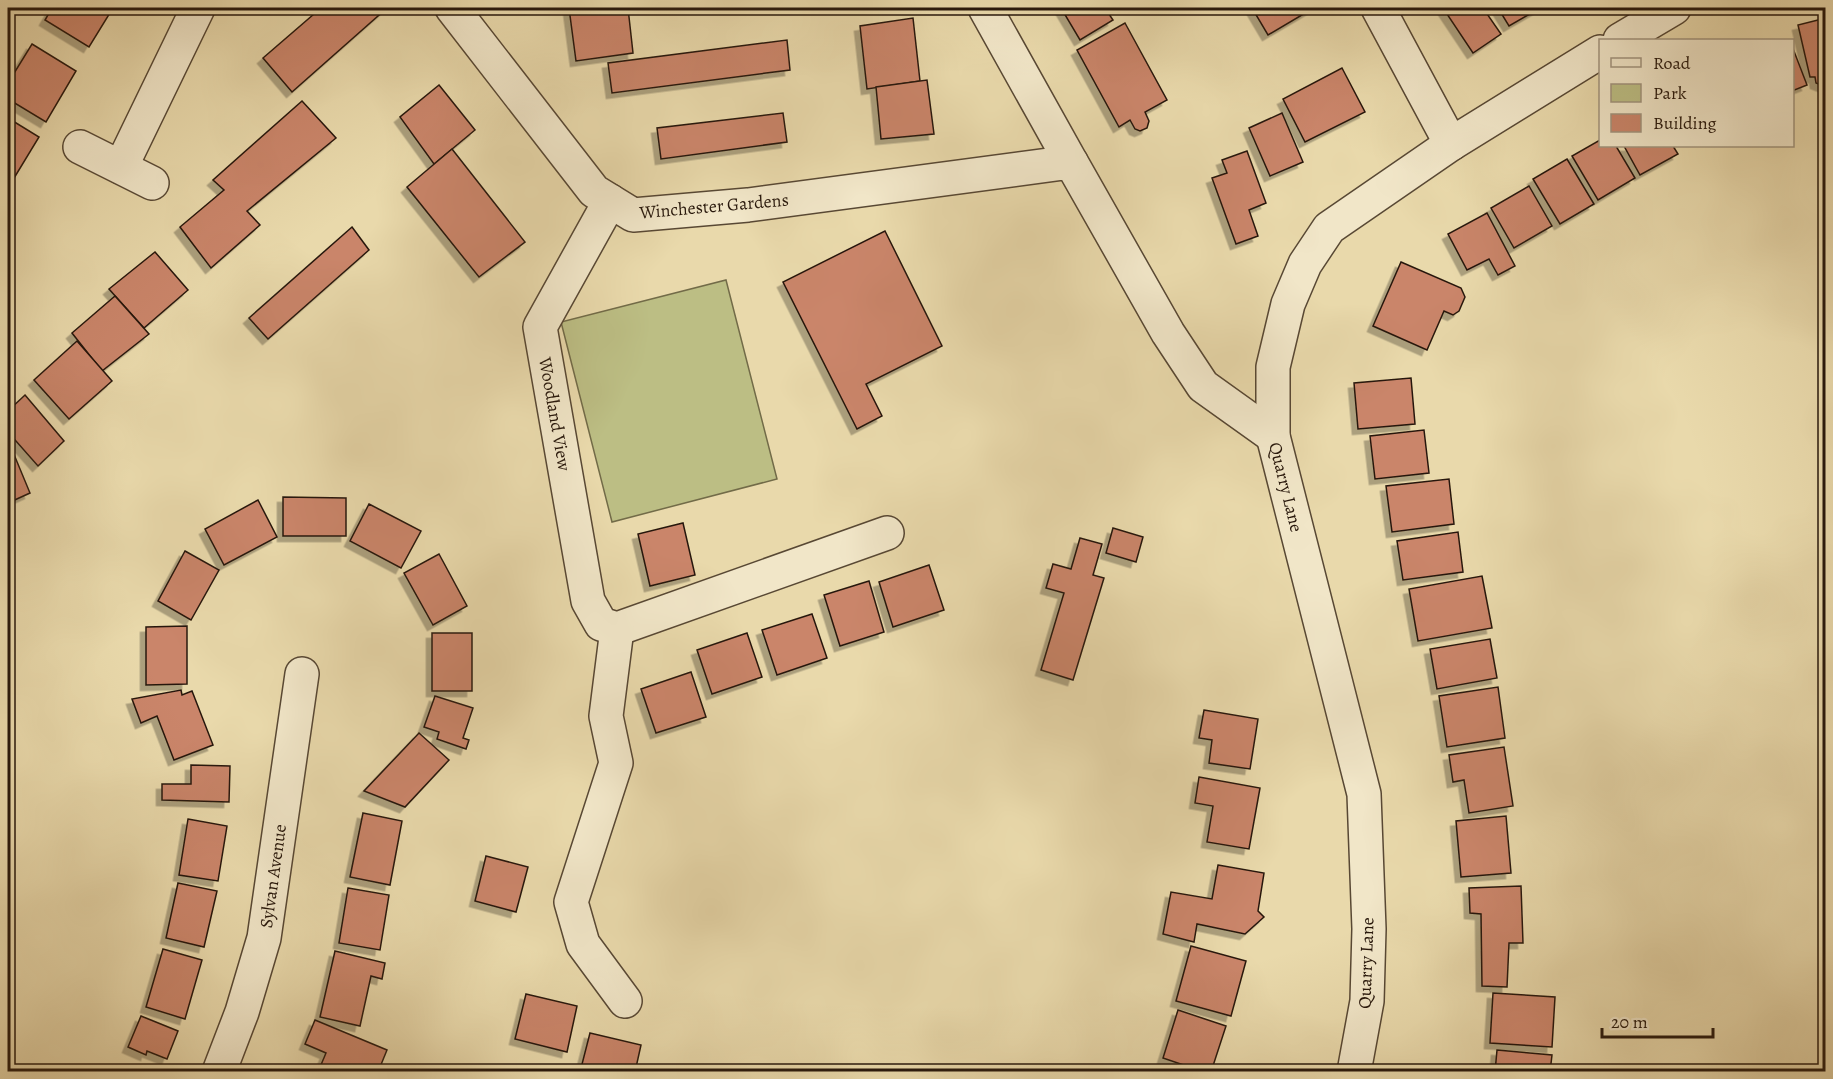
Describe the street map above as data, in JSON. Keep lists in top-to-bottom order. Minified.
{"streets":{"street":["Winchester Gardens","Woodland View","Quarry Lane","Sylvan Avenue"]},"crossings":[["Winchester Gardens","Woodland View"]],"legend":["Road","Park","Building"],"scale_bar":"20 m"}
